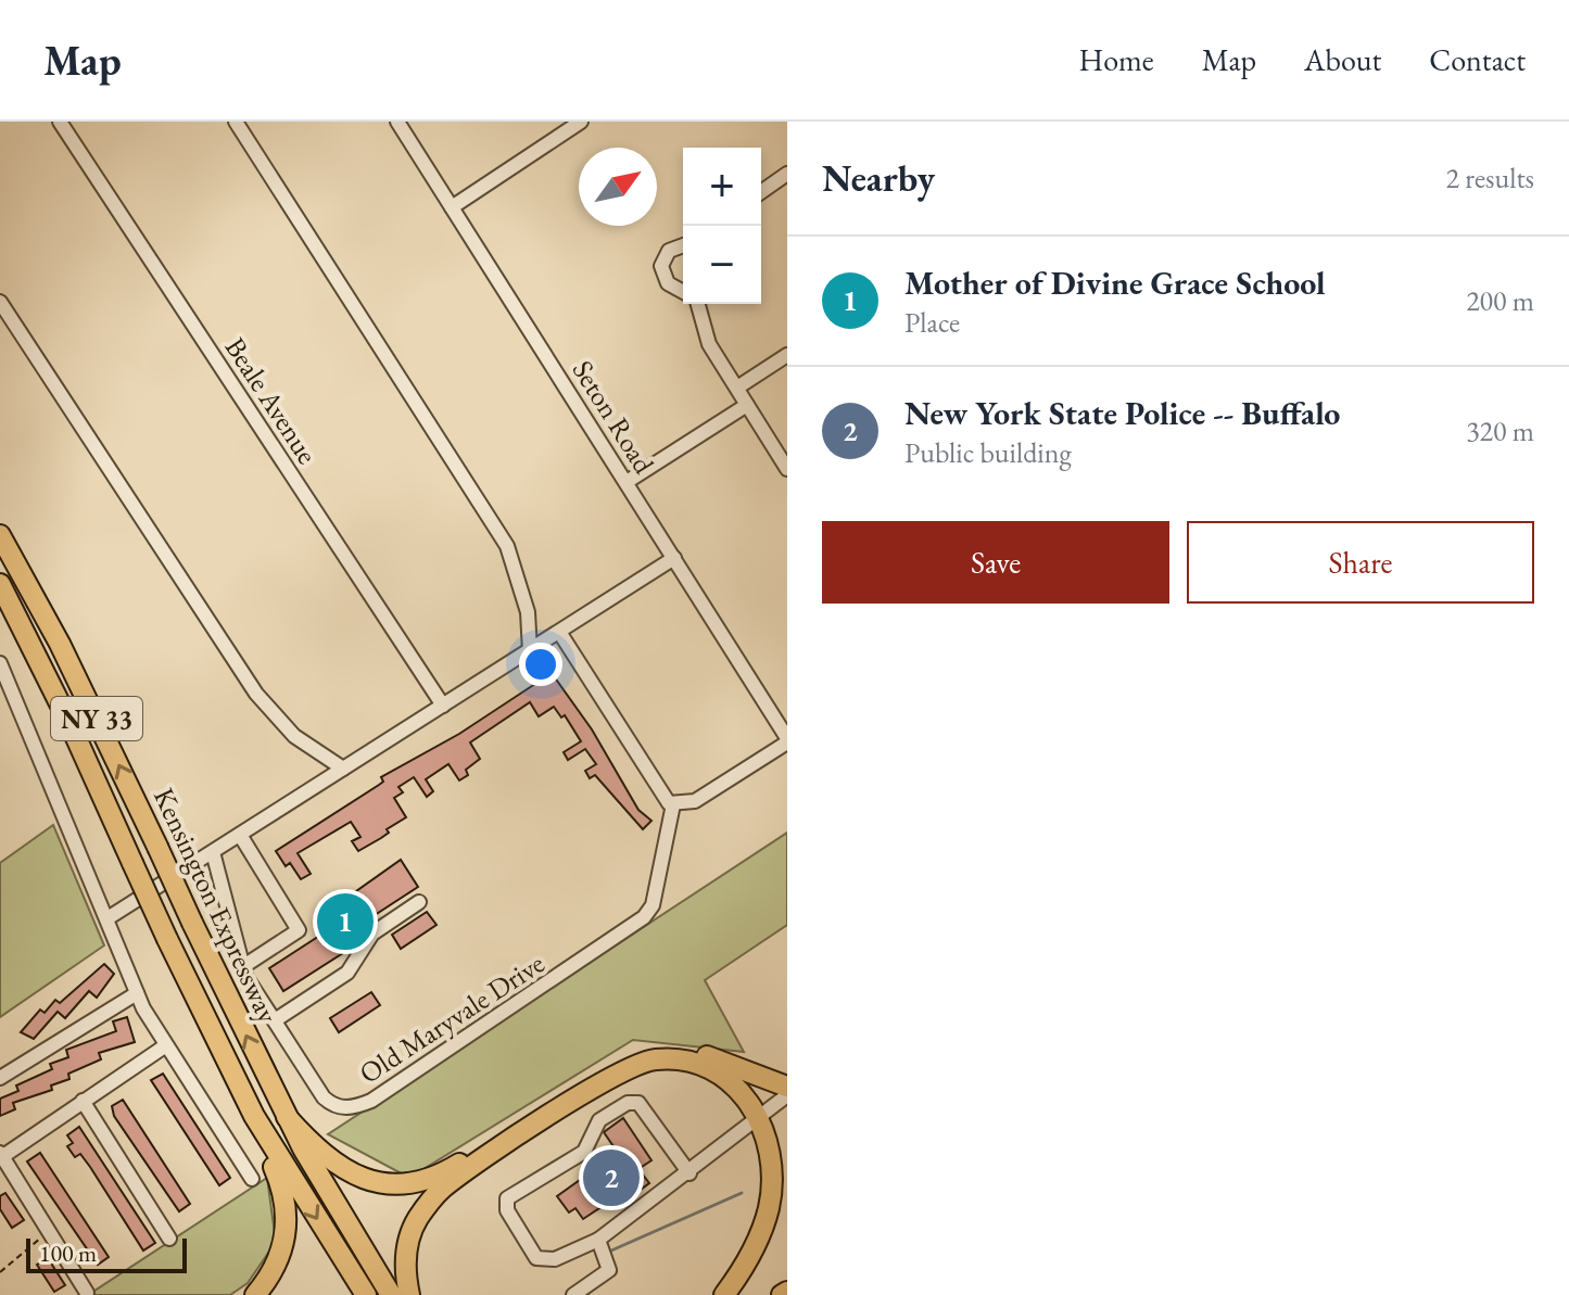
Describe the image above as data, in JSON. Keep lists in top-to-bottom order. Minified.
{"streets":{"highway":["NY 33","Kensington Expressway"],"street":["Beale Avenue","Seton Road","Old Maryvale Drive"]},"scale_bar":"100 m","north":"top right","page":{"header":"Map","nav":["Home","Map","About","Contact"],"heading":["Nearby","2 results"],"map_buttons":["+","−"],"list":[{"mark":"1","name":"Mother of Divine Grace School","note":"Place","value":"200 m"},{"mark":"2","name":"New York State Police -- Buffalo","note":"Public building","value":"320 m"}],"buttons":["Save","Share"],"pins":["1","2"],"scale":"100 m"}}
